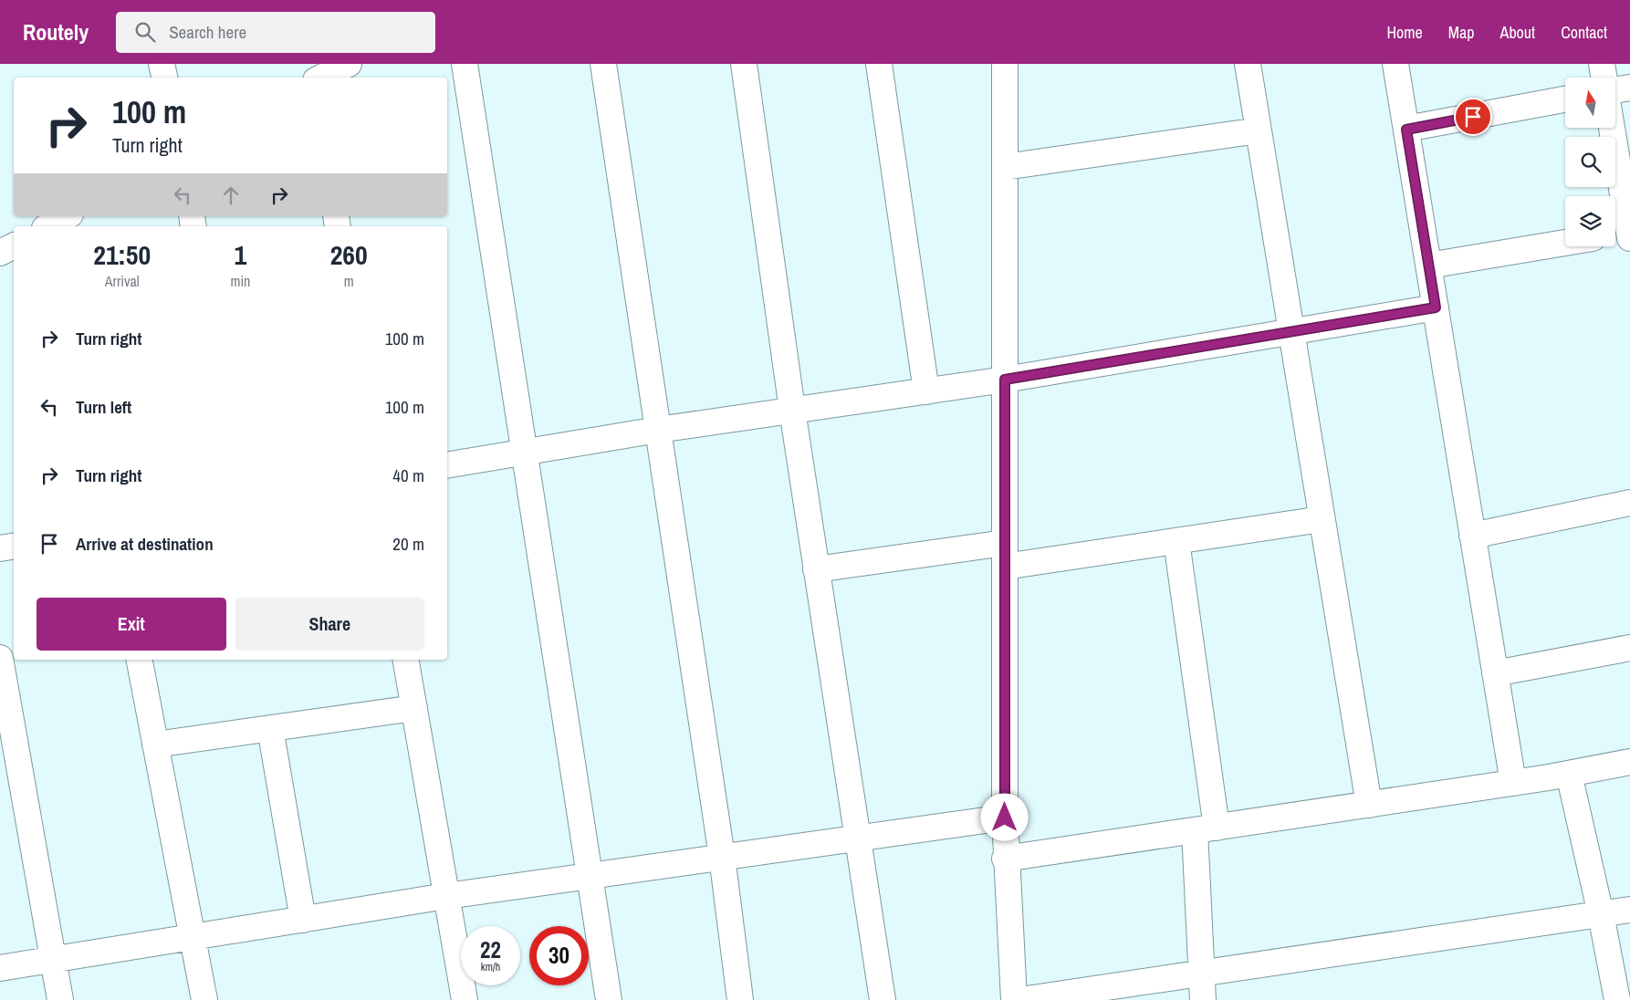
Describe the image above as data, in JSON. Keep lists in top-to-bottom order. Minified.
{"north":"top","page":{"header":"Routely","search":"Search here","nav":["Home","Map","About","Contact"],"turn":["100 m","Turn right"],"eta":["21:50","Arrival","1","min","260","m"],"list":[{"name":"Turn right","value":"100 m"},{"name":"Turn left","value":"100 m"},{"name":"Turn right","value":"40 m"},{"name":"Arrive at destination","value":"20 m"}],"buttons":["Exit","Share"],"speed":"22 km/h","limit":"30"}}
